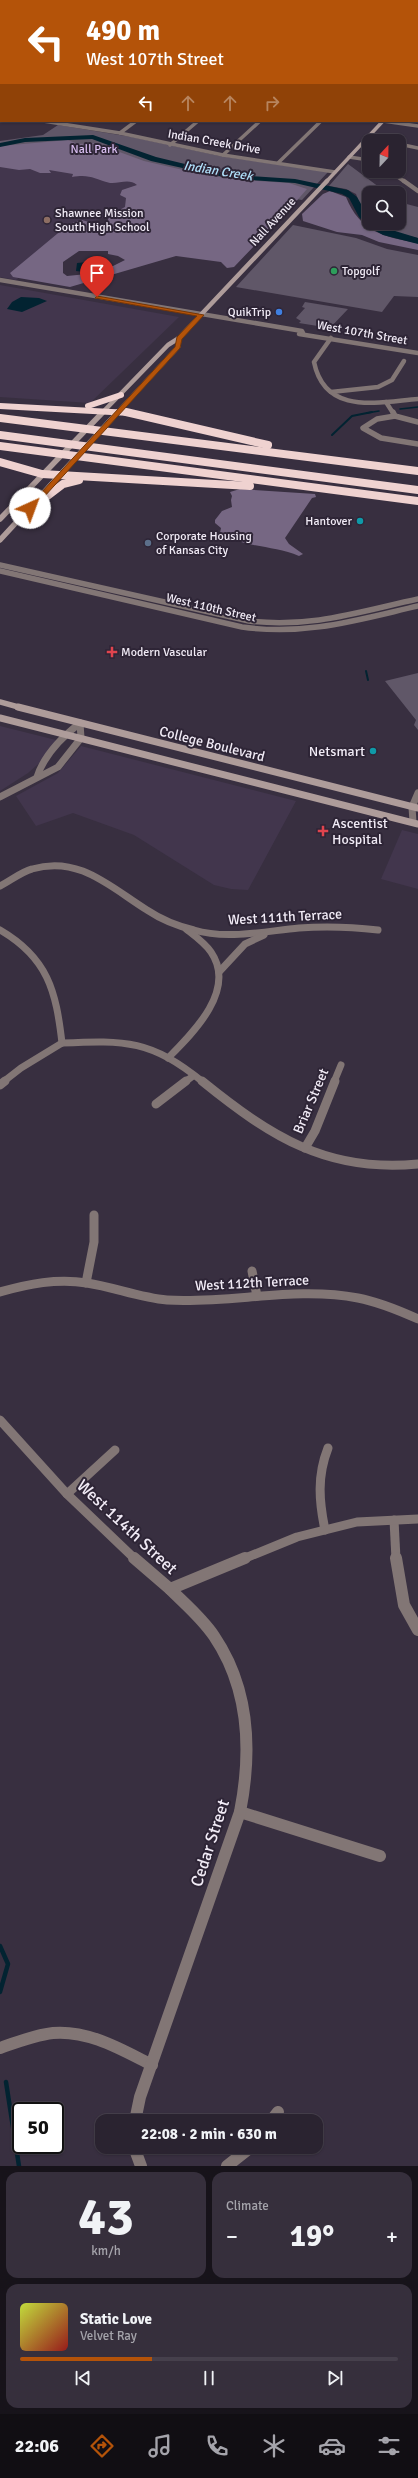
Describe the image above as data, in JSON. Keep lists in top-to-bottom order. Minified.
{"streets":{"main road":["Nall Avenue","College Boulevard"],"street":["Indian Creek Drive","West 107th Street","West 110th Street","West 111th Terrace","Briar Street","West 112th Terrace","West 114th Street","Cedar Street"]},"crossings":[["Indian Creek Drive","Nall Avenue"],["Nall Avenue","West 107th Street"],["West 114th Street","Cedar Street"]],"water":["Indian Creek"],"parks":["Nall Park"],"places":{"other":["Shawnee Mission South High School","Topgolf","QuikTrip","Hantover","Corporate Housing of Kansas City","Netsmart"],"health":["Modern Vascular","Ascentist Hospital"]},"north":"top","page":{"turn":["490 m","West 107th Street"],"limit":"50","trip":"22:08 · 2 min · 630 m","tile":[["43","km/h"],"Climate"],"heat":["−","19°","+"],"song":["Static Love","Velvet Ray"],"tabs":"22:06"}}
